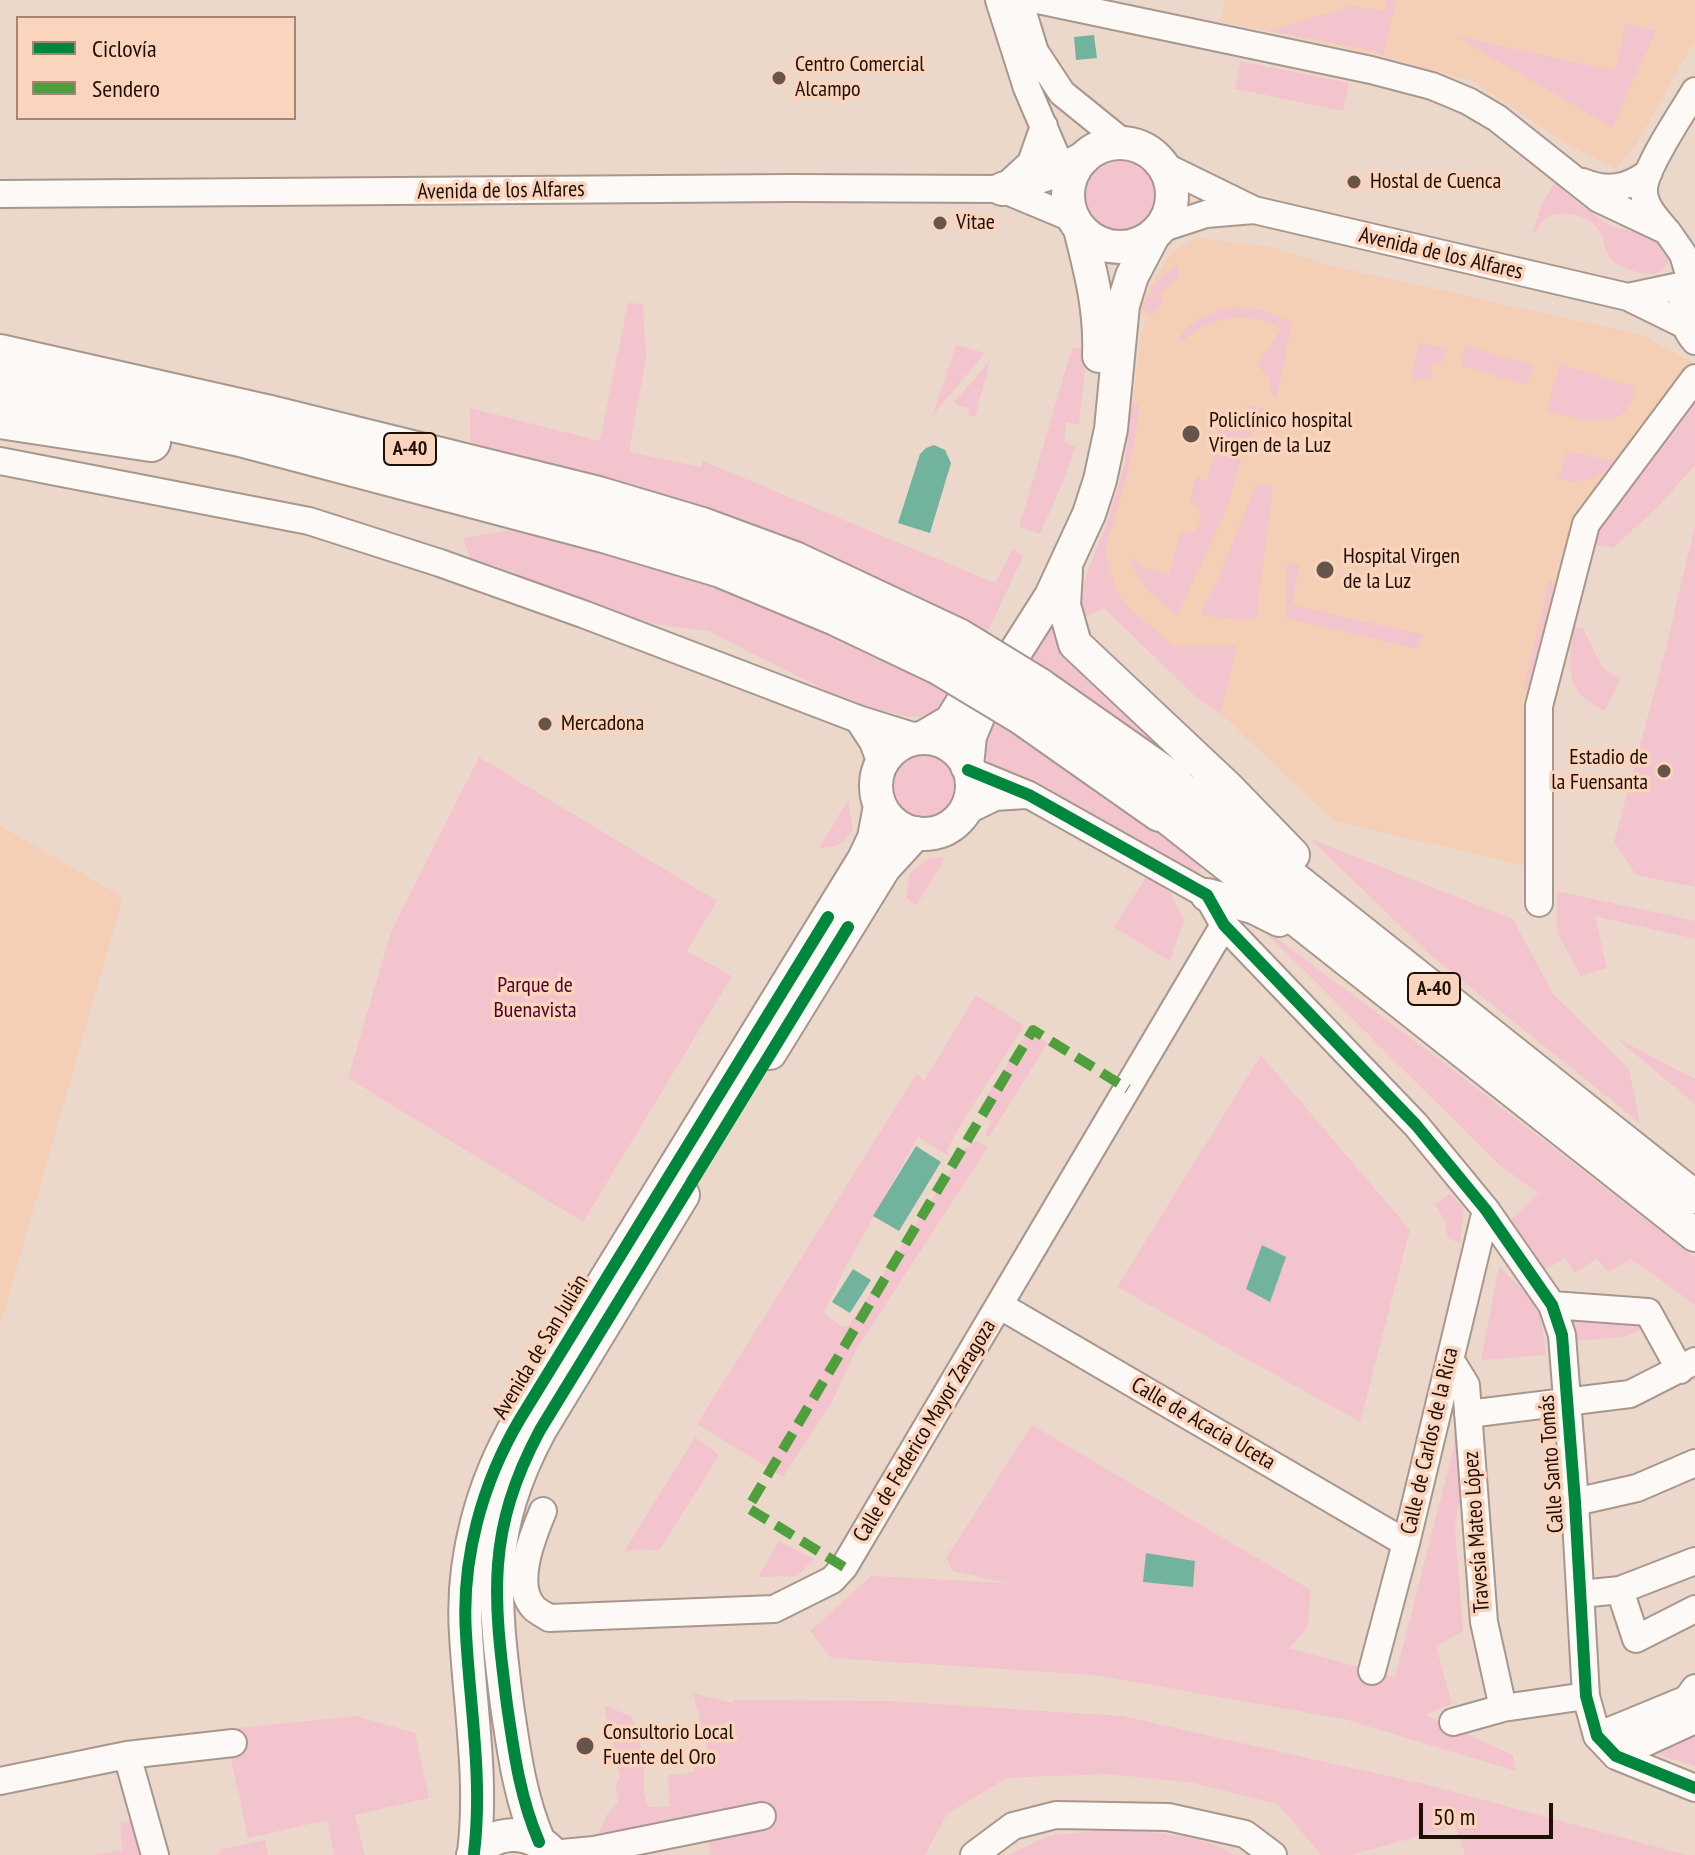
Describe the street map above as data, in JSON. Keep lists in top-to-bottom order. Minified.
{"streets":{"highway":["A-40"],"main road":["Avenida de San Julián"],"street":["Avenida de los Alfares","Calle de Acacia Uceta","Calle de Federico Mayor Zaragoza","Calle de Carlos de la Rica","Calle Santo Tomás","Travesía Mateo López"]},"crossings":[["Calle de Acacia Uceta","Calle de Federico Mayor Zaragoza"],["Calle de Acacia Uceta","Calle de Carlos de la Rica"],["Calle de Federico Mayor Zaragoza","Calle Santo Tomás"],["Calle de Carlos de la Rica","Calle Santo Tomás"],["Calle de Carlos de la Rica","Travesía Mateo López"]],"parks":["Parque de Buenavista"],"places":["Centro Comercial Alcampo","Hostal de Cuenca","Vitae","Policlínico hospital Virgen de la Luz","Hospital Virgen de la Luz","Mercadona","Estadio de la Fuensanta","Consultorio Local Fuente del Oro"],"legend":["Ciclovía","Sendero"],"scale_bar":"50 m"}
